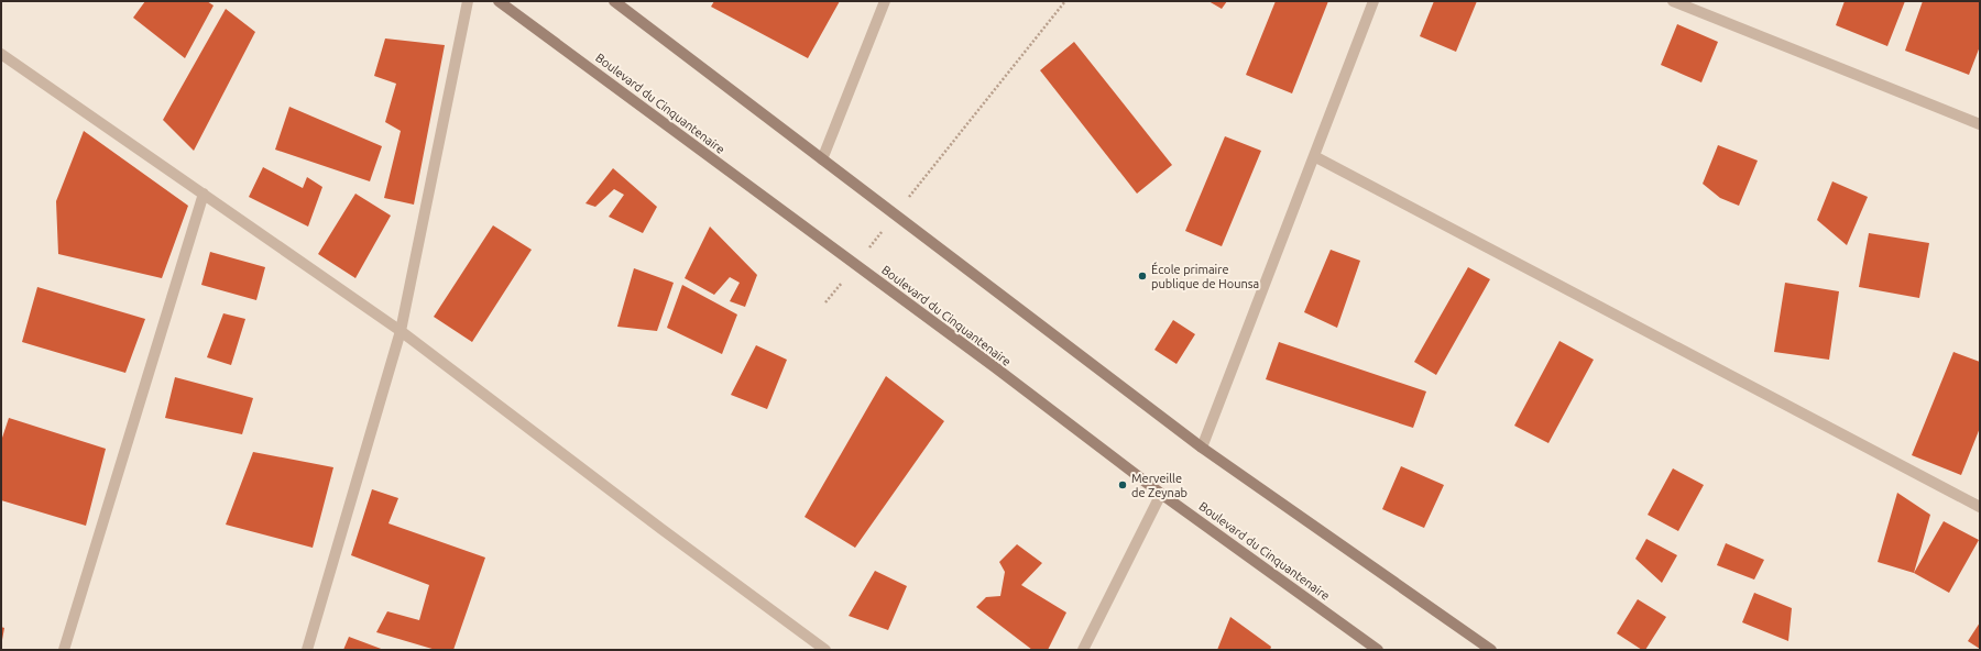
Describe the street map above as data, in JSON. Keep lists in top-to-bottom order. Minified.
{"streets":{"main road":["Boulevard du Cinquantenaire"]},"places":["École primaire publique de Hounsa","Merveille de Zeynab"]}
